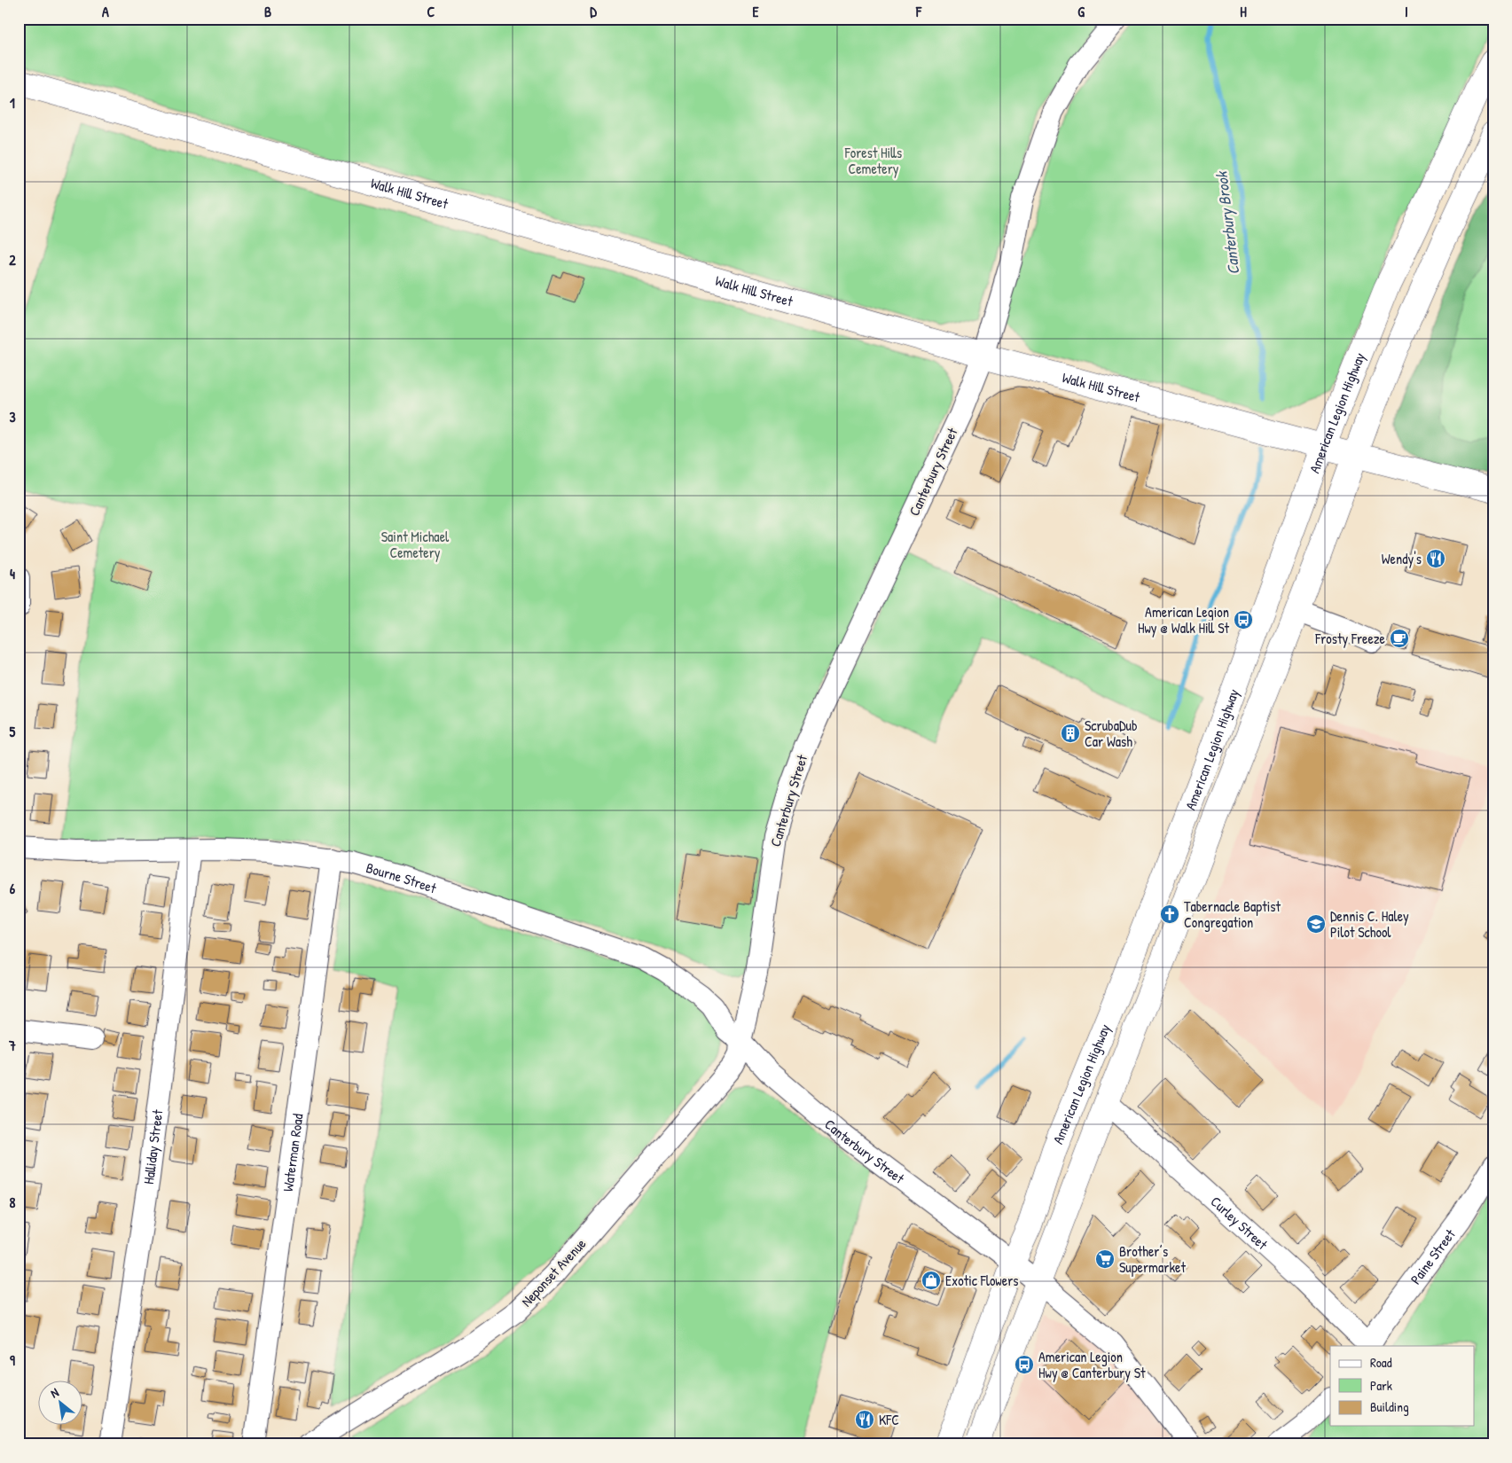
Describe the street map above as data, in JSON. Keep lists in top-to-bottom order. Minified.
{"streets":{"main road":["Walk Hill Street","American Legion Highway"],"street":["Canterbury Street","Bourne Street","Halliday Street","Waterman Road","Curley Street","Paine Street","Neponset Avenue"]},"crossings":[["Walk Hill Street","American Legion Highway"],["Walk Hill Street","Canterbury Street"],["American Legion Highway","Canterbury Street"],["American Legion Highway","Curley Street"],["Canterbury Street","Bourne Street"],["Canterbury Street","Neponset Avenue"],["Bourne Street","Halliday Street"],["Bourne Street","Waterman Road"],["Bourne Street","Neponset Avenue"],["Curley Street","Paine Street"]],"water":["Canterbury Brook"],"parks":["Forest Hills Cemetery","Saint Michael Cemetery"],"places":{"restaurant":["Wendy's","KFC"],"bus stop":["American Legion Hwy @ Walk Hill St","American Legion Hwy @ Canterbury St"],"cafe":["Frosty Freeze"],"building":["ScrubaDub Car Wash"],"church":["Tabernacle Baptist Congregation"],"school or university":["Dennis C. Haley Pilot School"],"supermarket":["Brother’s Supermarket"],"shop":["Exotic Flowers"]},"legend":["Road","Park","Building"],"north":"top left","grid":{"columns":["A","B","C","D","E","F","G","H","I"],"rows":["1","2","3","4","5","6","7","8","9"]}}
